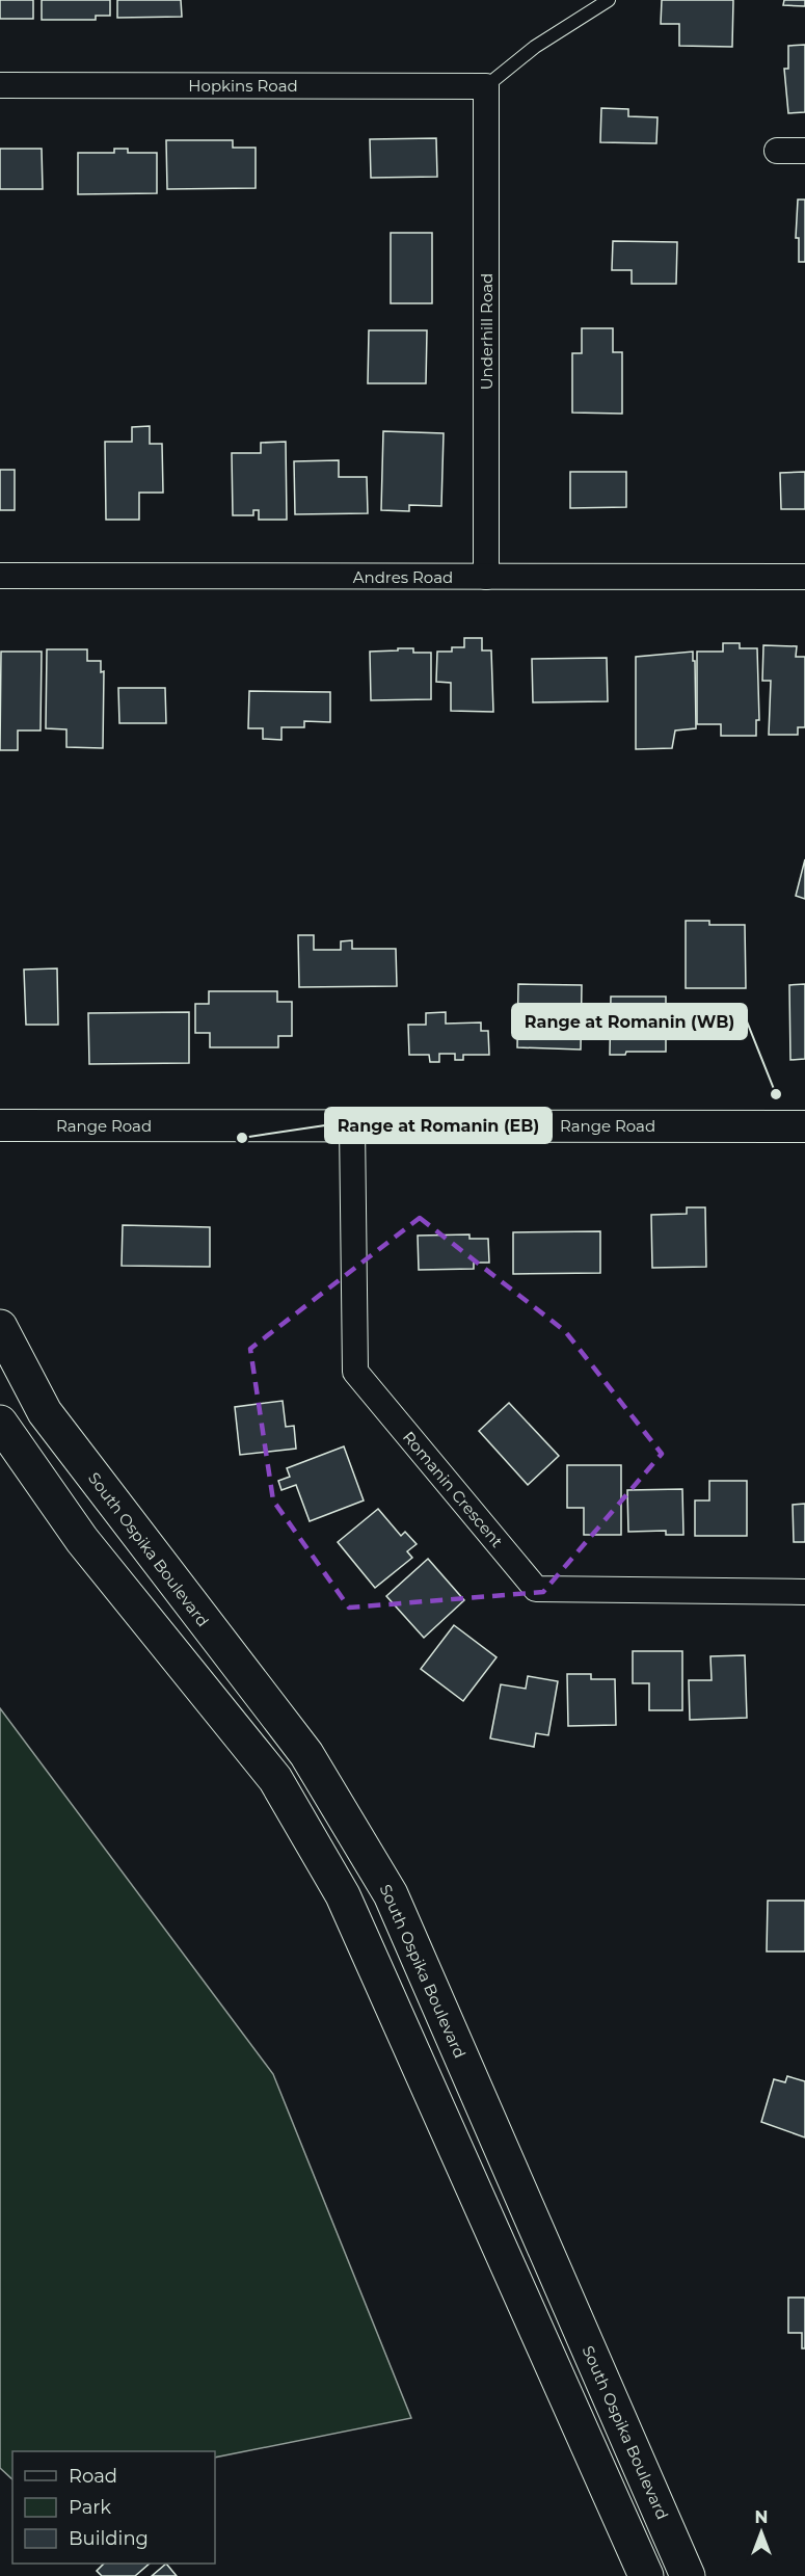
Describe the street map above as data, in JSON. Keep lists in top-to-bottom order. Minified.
{"streets":{"main road":["South Ospika Boulevard"],"street":["Hopkins Road","Underhill Road","Andres Road","Range Road","Romanin Crescent"]},"crossings":[["Hopkins Road","Underhill Road"],["Underhill Road","Andres Road"],["Range Road","Romanin Crescent"]],"places":["Range at Romanin (WB)","Range at Romanin (EB)"],"legend":["Road","Park","Building"],"north":"top"}
